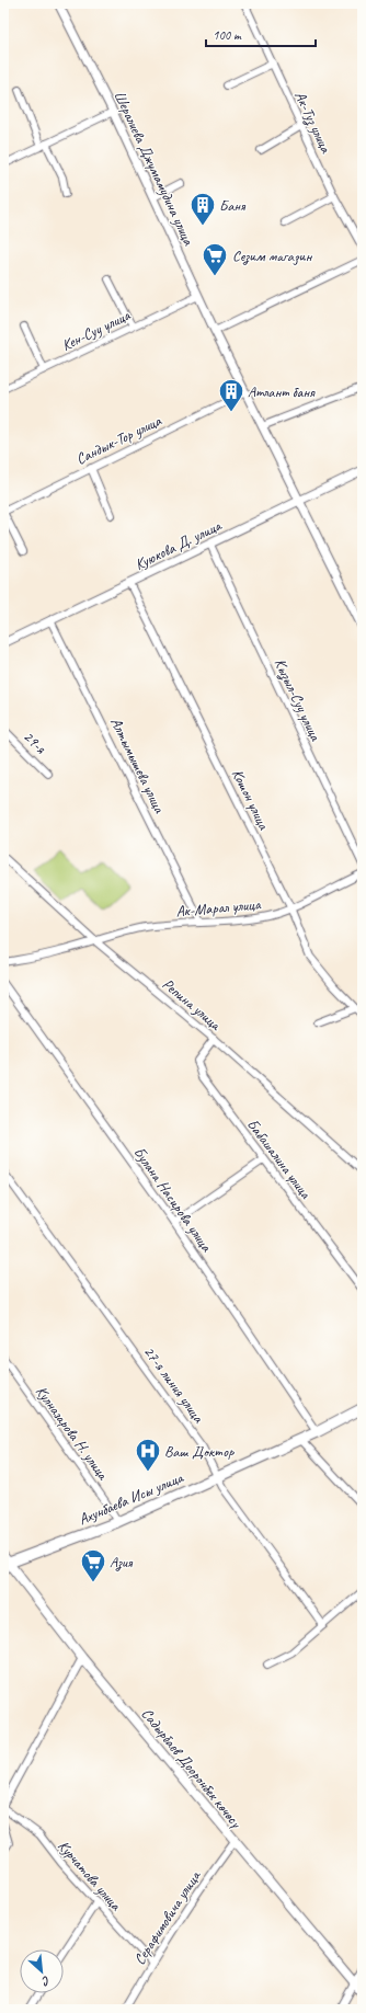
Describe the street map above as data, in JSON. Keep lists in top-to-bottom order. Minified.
{"streets":{"main road":["Ахунбаева Исы улица","Садырбаев Дооронбек көчөсү"],"street":["Ак-Туз улица","Шералиева Джумамудина улица","Кен-Суу улица","Сандык-Тор улица","Куюкова Д. улица","Кызыл-Суу улица","29-я","Алтымышева улица","Кошон улица","Ак-Марал улица","Репина улица","Бабашалина улица","Булана Насирова улица","27-я линия улица","Кулназарова Н. улица","Курчатова улица","Серафимовича улица"]},"crossings":[["Шералиева Джумамудина улица","Кен-Суу улица"],["Шералиева Джумамудина улица","Сандык-Тор улица"],["Шералиева Джумамудина улица","Куюкова Д. улица"],["Куюкова Д. улица","Кызыл-Суу улица"],["Куюкова Д. улица","Алтымышева улица"],["Куюкова Д. улица","Кошон улица"],["Алтымышева улица","Ак-Марал улица"],["Кошон улица","Ак-Марал улица"],["Ак-Марал улица","Репина улица"],["Репина улица","Бабашалина улица"],["Булана Насирова улица","Ахунбаева Исы улица"],["27-я линия улица","Ахунбаева Исы улица"],["Кулназарова Н. улица","Ахунбаева Исы улица"],["Ахунбаева Исы улица","Садырбаев Дооронбек көчөсү"],["Садырбаев Дооронбек көчөсү","Серафимовича улица"],["Курчатова улица","Серафимовича улица"]],"places":{"building":["Баня","Атлант баня"],"supermarket":["Сезим магазин","Азия"],"hospital":["Ваш Доктор"]},"scale_bar":"100 m","north":"bottom right"}
